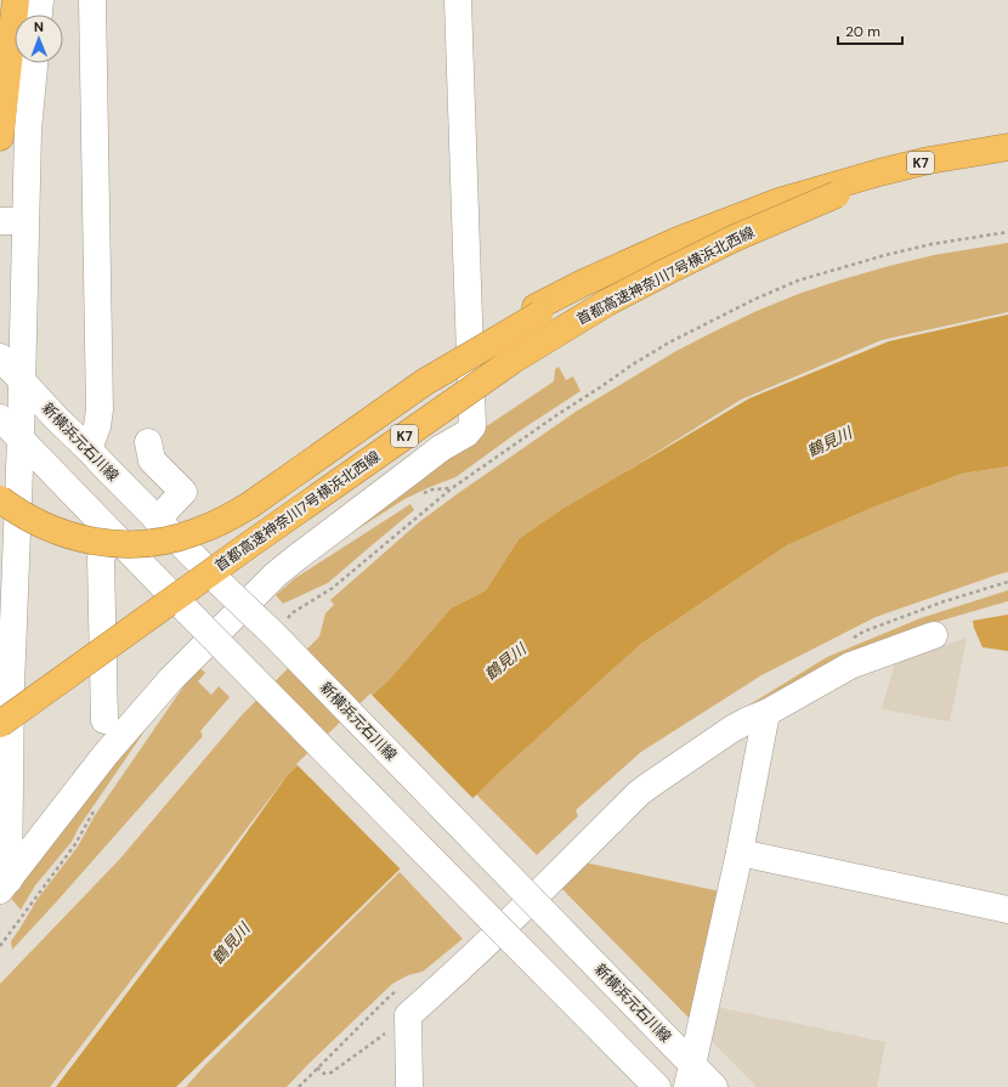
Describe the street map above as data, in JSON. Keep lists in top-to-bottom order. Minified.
{"streets":{"highway":["K7","首都高速神奈川7号横浜北西線"],"street":["新横浜元石川線"]},"crossings":[["K7","首都高速神奈川7号横浜北西線"]],"water":["鶴見川"],"scale_bar":"20 m","north":"top"}
